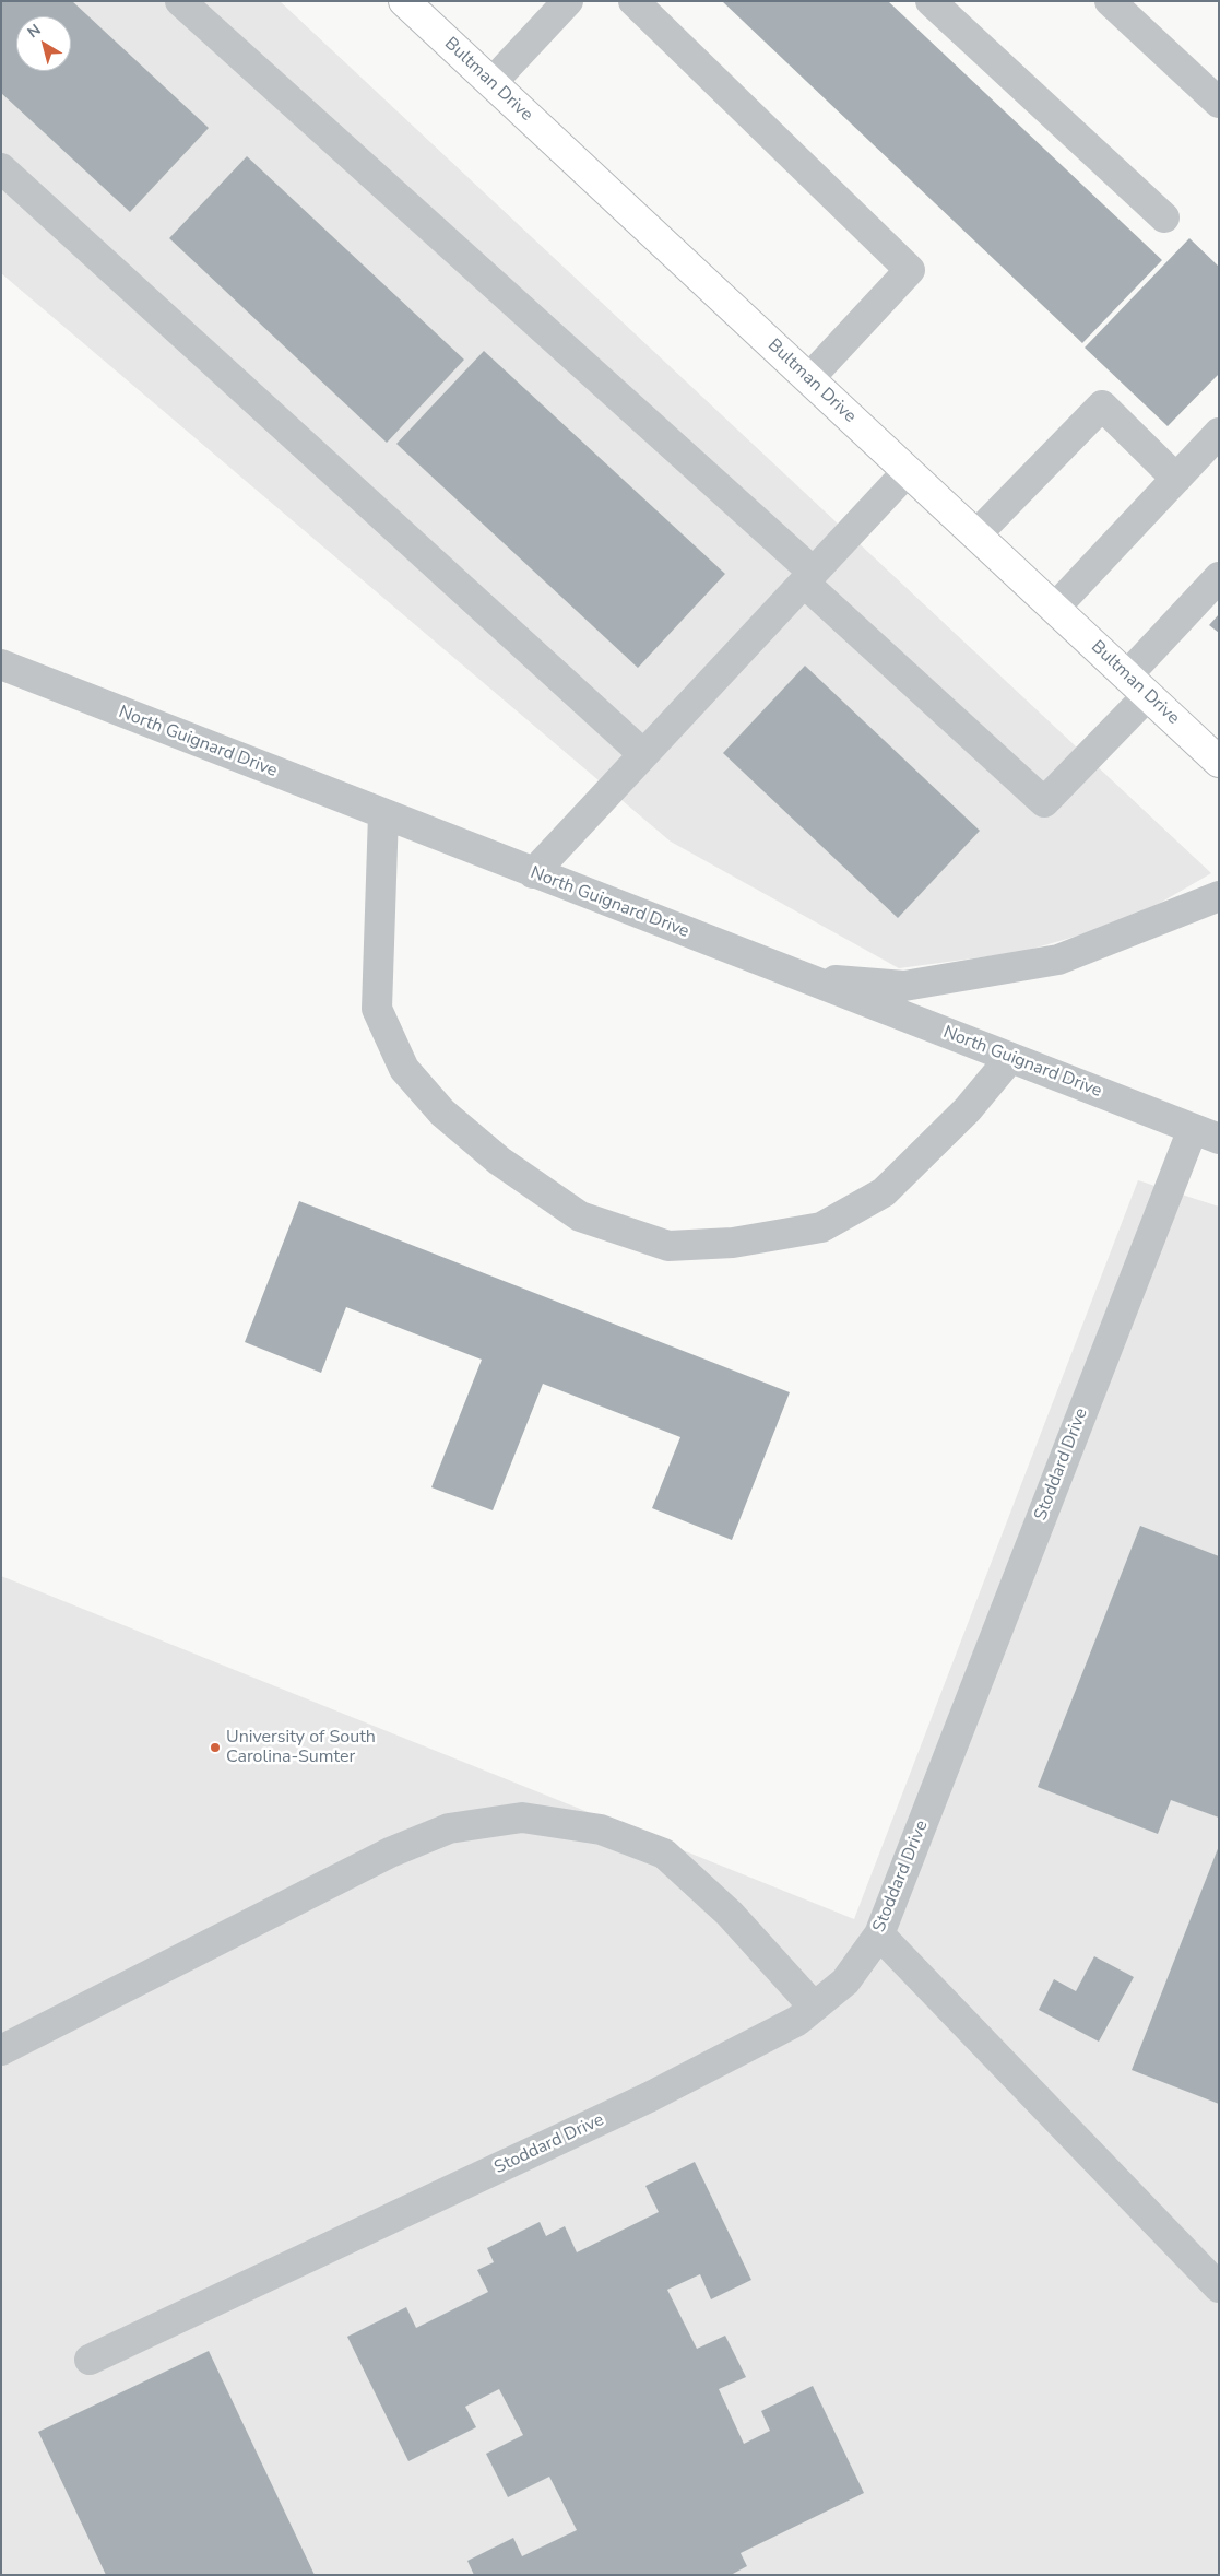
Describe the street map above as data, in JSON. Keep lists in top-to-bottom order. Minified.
{"streets":{"highway":["Bultman Drive"],"street":["North Guignard Drive","Stoddard Drive"]},"crossings":[["North Guignard Drive","Stoddard Drive"]],"places":["University of South Carolina-Sumter"],"north":"top left"}
